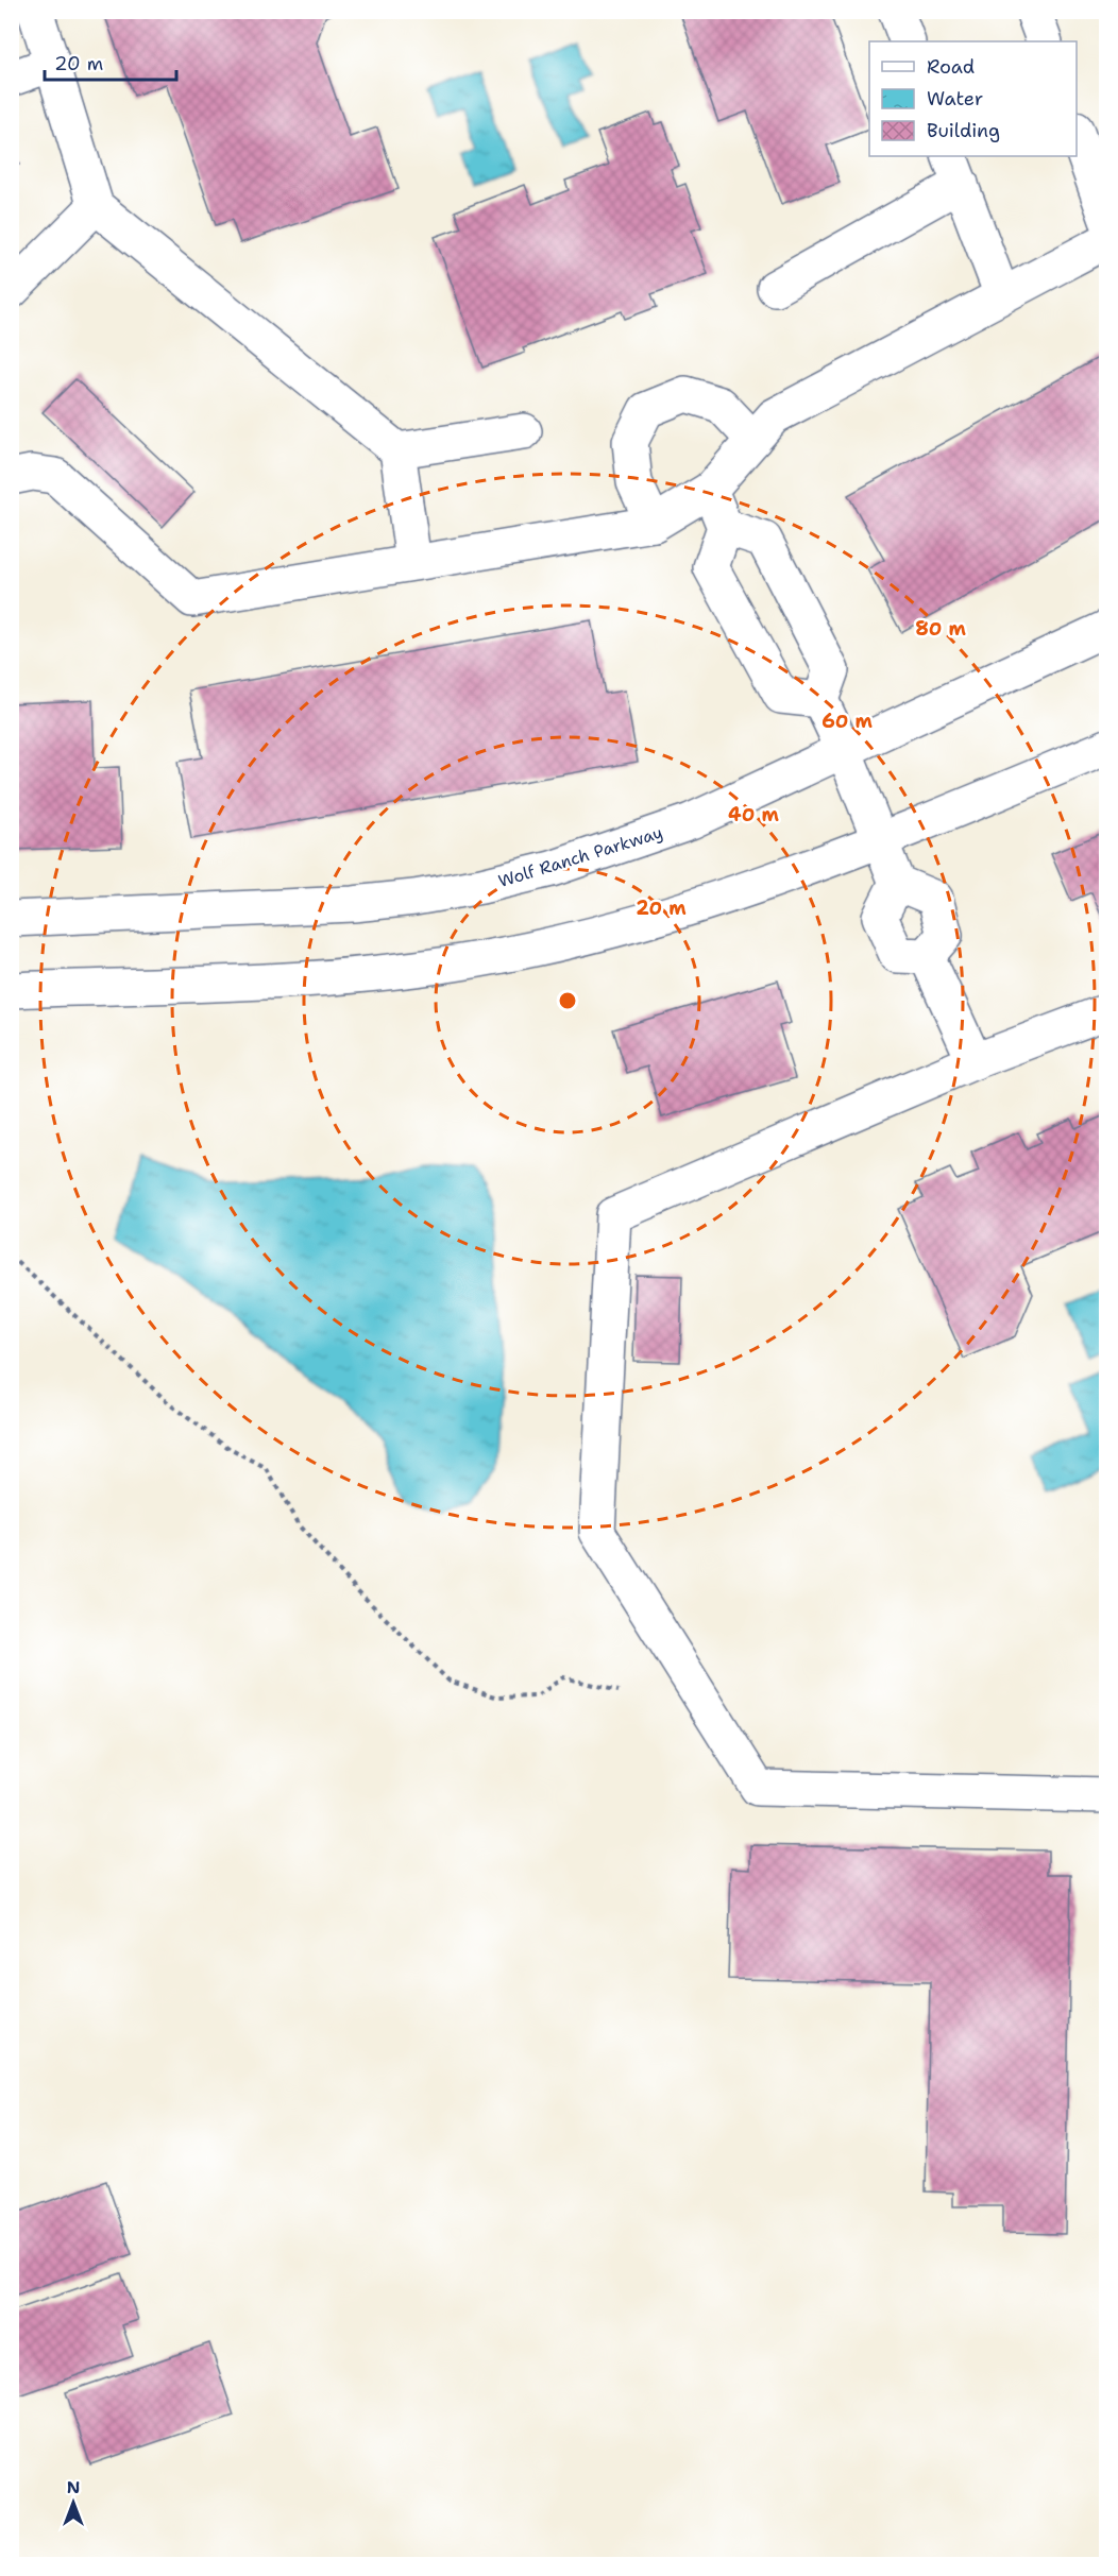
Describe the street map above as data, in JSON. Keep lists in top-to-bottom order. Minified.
{"streets":{"street":["Wolf Ranch Parkway"]},"legend":["Road","Water","Building"],"scale_bar":"20 m","north":"top","rings":["80 m","60 m","40 m","20 m"]}
